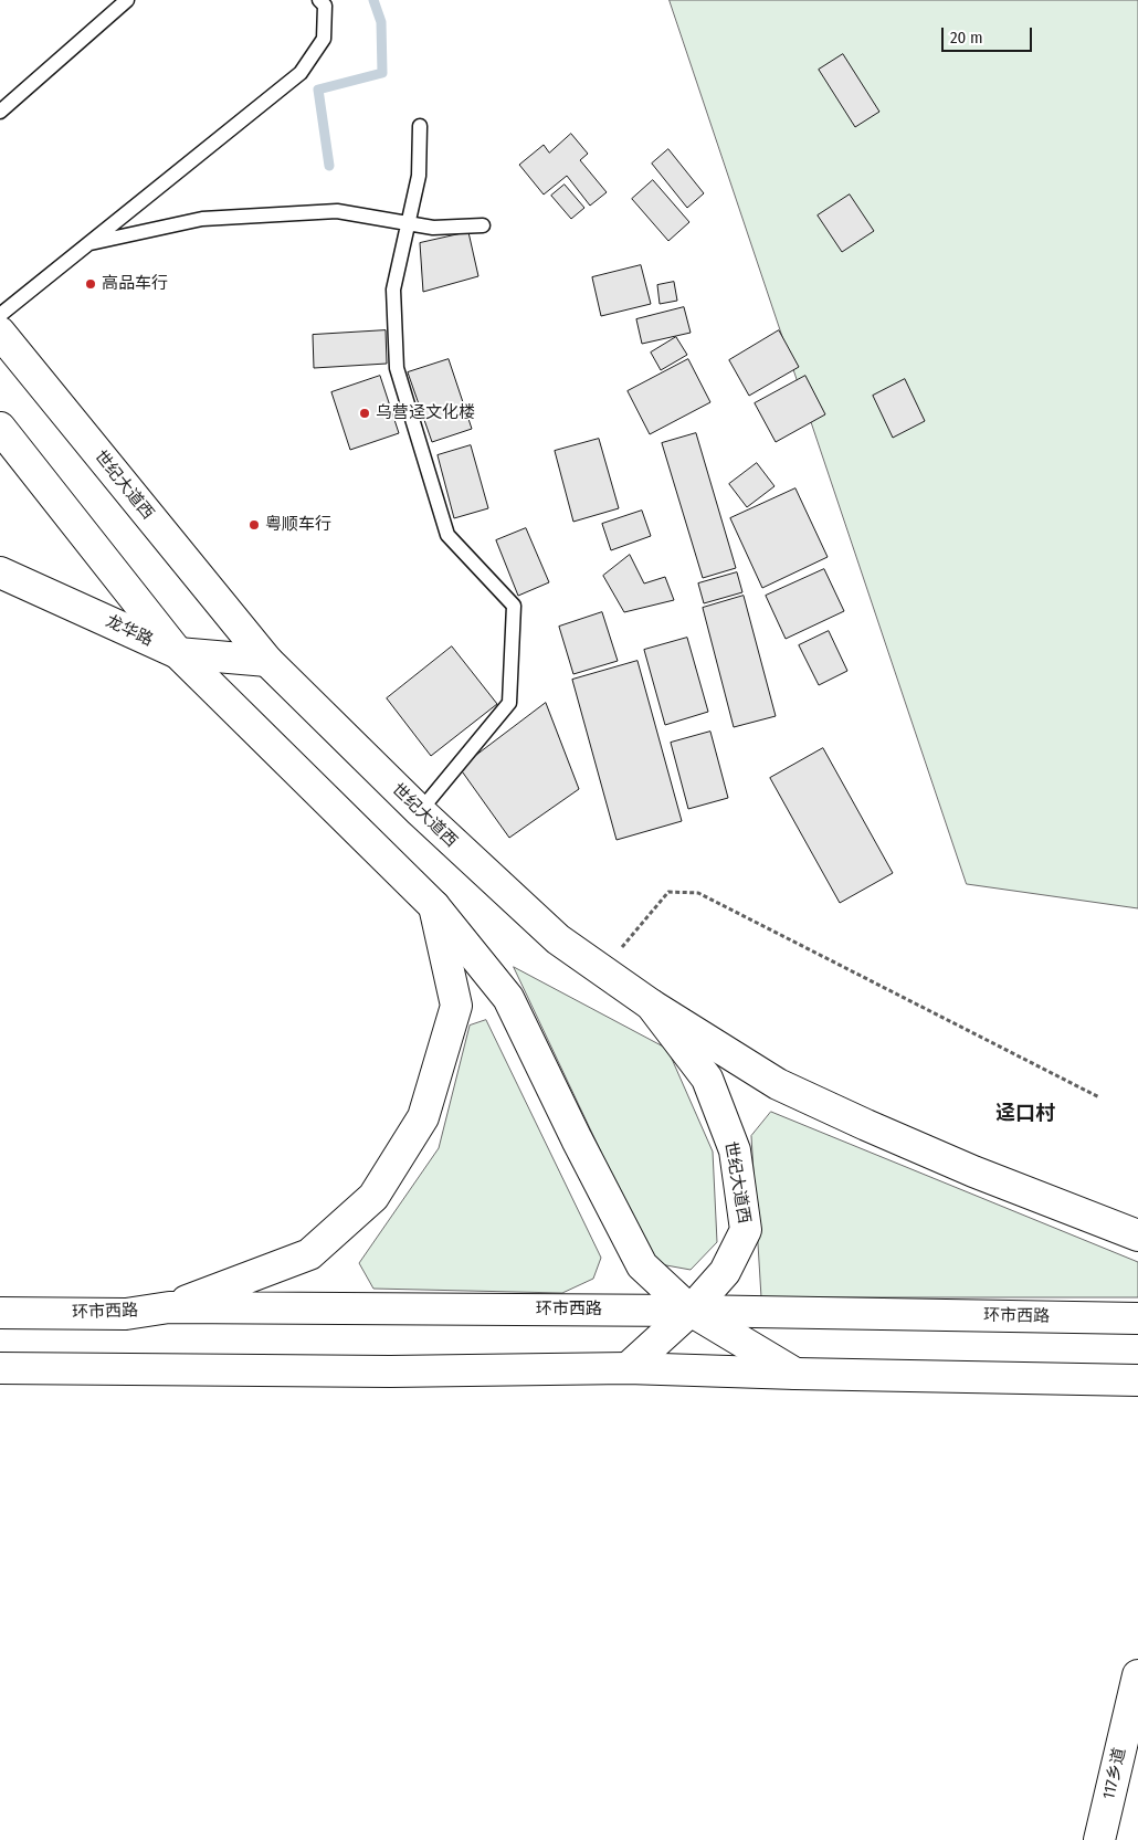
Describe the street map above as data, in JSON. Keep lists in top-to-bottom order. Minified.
{"streets":{"main road":["世纪大道西","龙华路","环市西路","117乡道"]},"crossings":[["世纪大道西","龙华路"],["世纪大道西","环市西路"]],"districts":["迳口村"],"places":["高品车行","乌营迳文化楼","粤顺车行"],"scale_bar":"20 m"}
